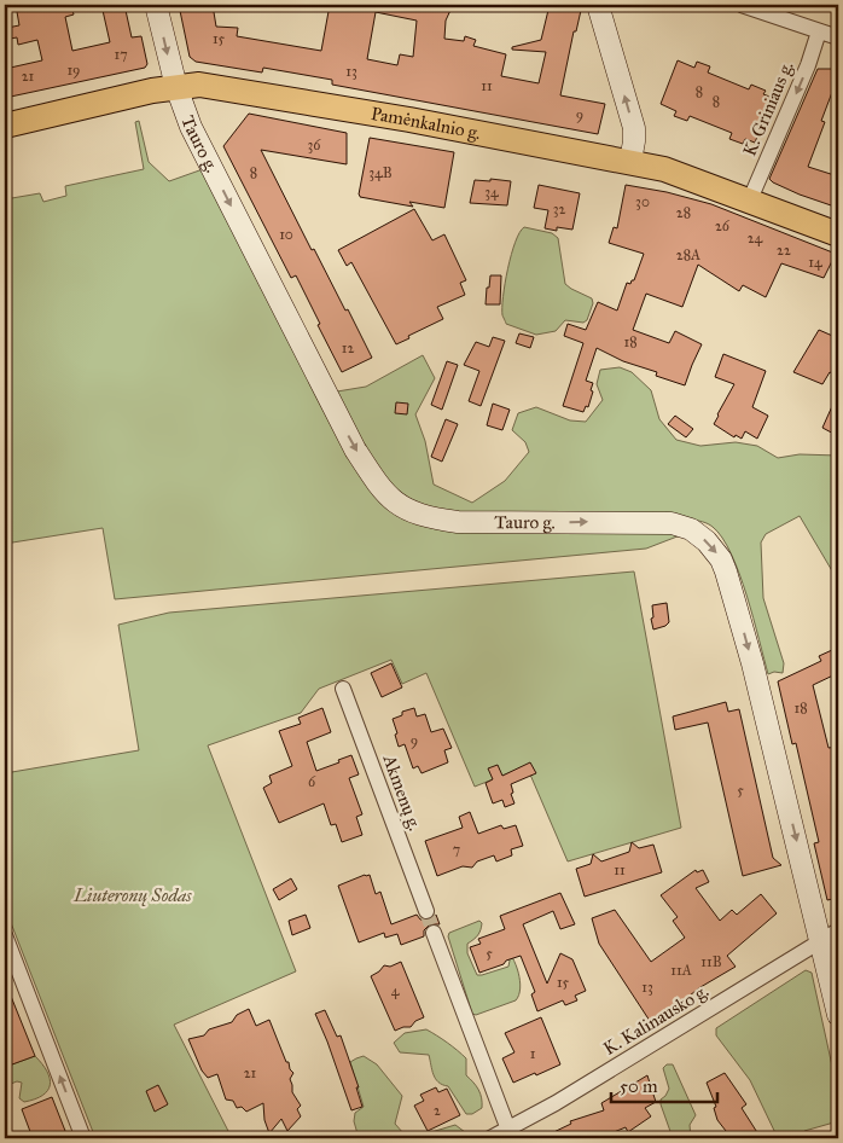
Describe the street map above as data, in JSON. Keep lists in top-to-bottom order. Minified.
{"streets":{"main road":["Pamėnkalnio g.","Tauro g."],"street":["K. Griniaus g.","Akmenų g.","K. Kalinausko g."]},"crossings":[["K. Griniaus g.","Pamėnkalnio g."],["Pamėnkalnio g.","Tauro g."],["Tauro g.","K. Kalinausko g."]],"one_way":["K. Griniaus g.","Tauro g."],"parks":["Liuteronų Sodas"],"house_numbers":["15","17","19","13","21","11","8","8","9","36","8","34B","34","30","32","28","26","10","24","22","28A","14","18","12","18","9","6","5","7","11","5","11B","11A","15","13","4","1","21","2"],"scale_bar":"50 m"}
